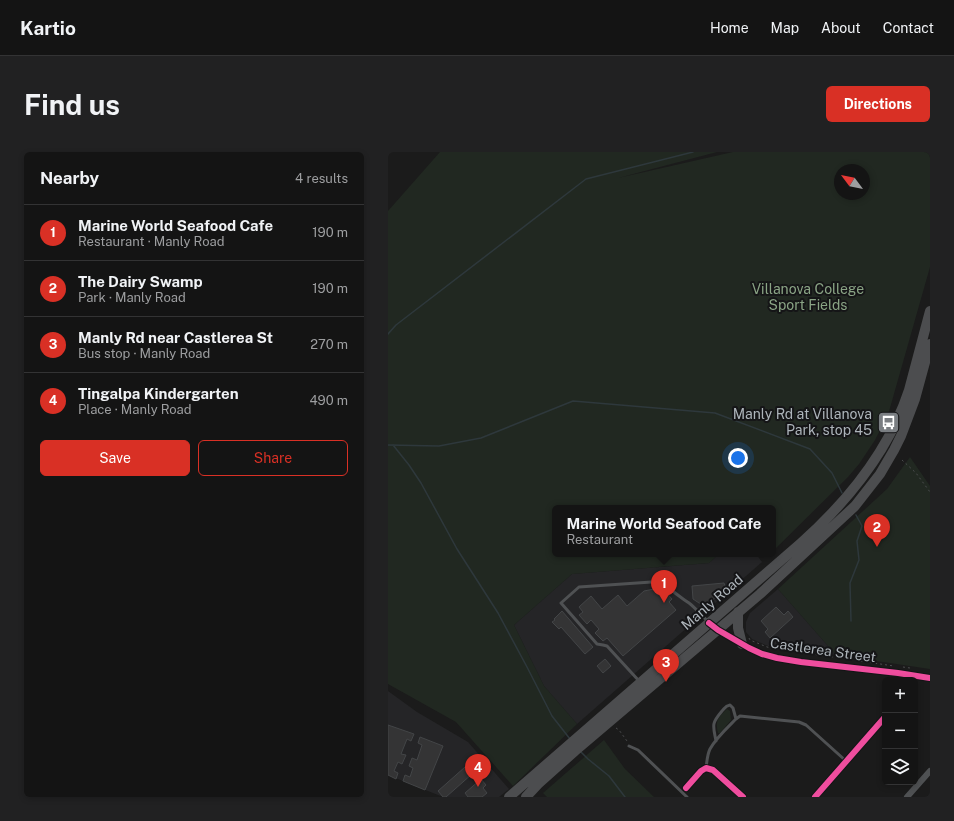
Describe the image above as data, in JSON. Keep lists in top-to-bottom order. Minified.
{"streets":{"main road":["Manly Road"],"street":["Castlerea Street"]},"crossings":[["Manly Road","Castlerea Street"]],"parks":["Villanova College Sport Fields"],"places":{"bus stop":["Manly Rd at Villanova Park, stop 45"]},"north":"top left","page":{"header":"Kartio","nav":["Home","Map","About","Contact"],"buttons":["Directions",["Save","Share"]],"title":"Find us","heading":["Nearby","4 results"],"list":[{"mark":"1","name":"Marine World Seafood Cafe","note":"Restaurant · Manly Road","value":"190 m"},{"mark":"2","name":"The Dairy Swamp","note":"Park · Manly Road","value":"190 m"},{"mark":"3","name":"Manly Rd near Castlerea St","note":"Bus stop · Manly Road","value":"270 m"},{"mark":"4","name":"Tingalpa Kindergarten","note":"Place · Manly Road","value":"490 m"}],"popup":["Marine World Seafood Cafe","Restaurant"],"pins":["2","1","3","4"],"map_buttons":["+","−"]}}
